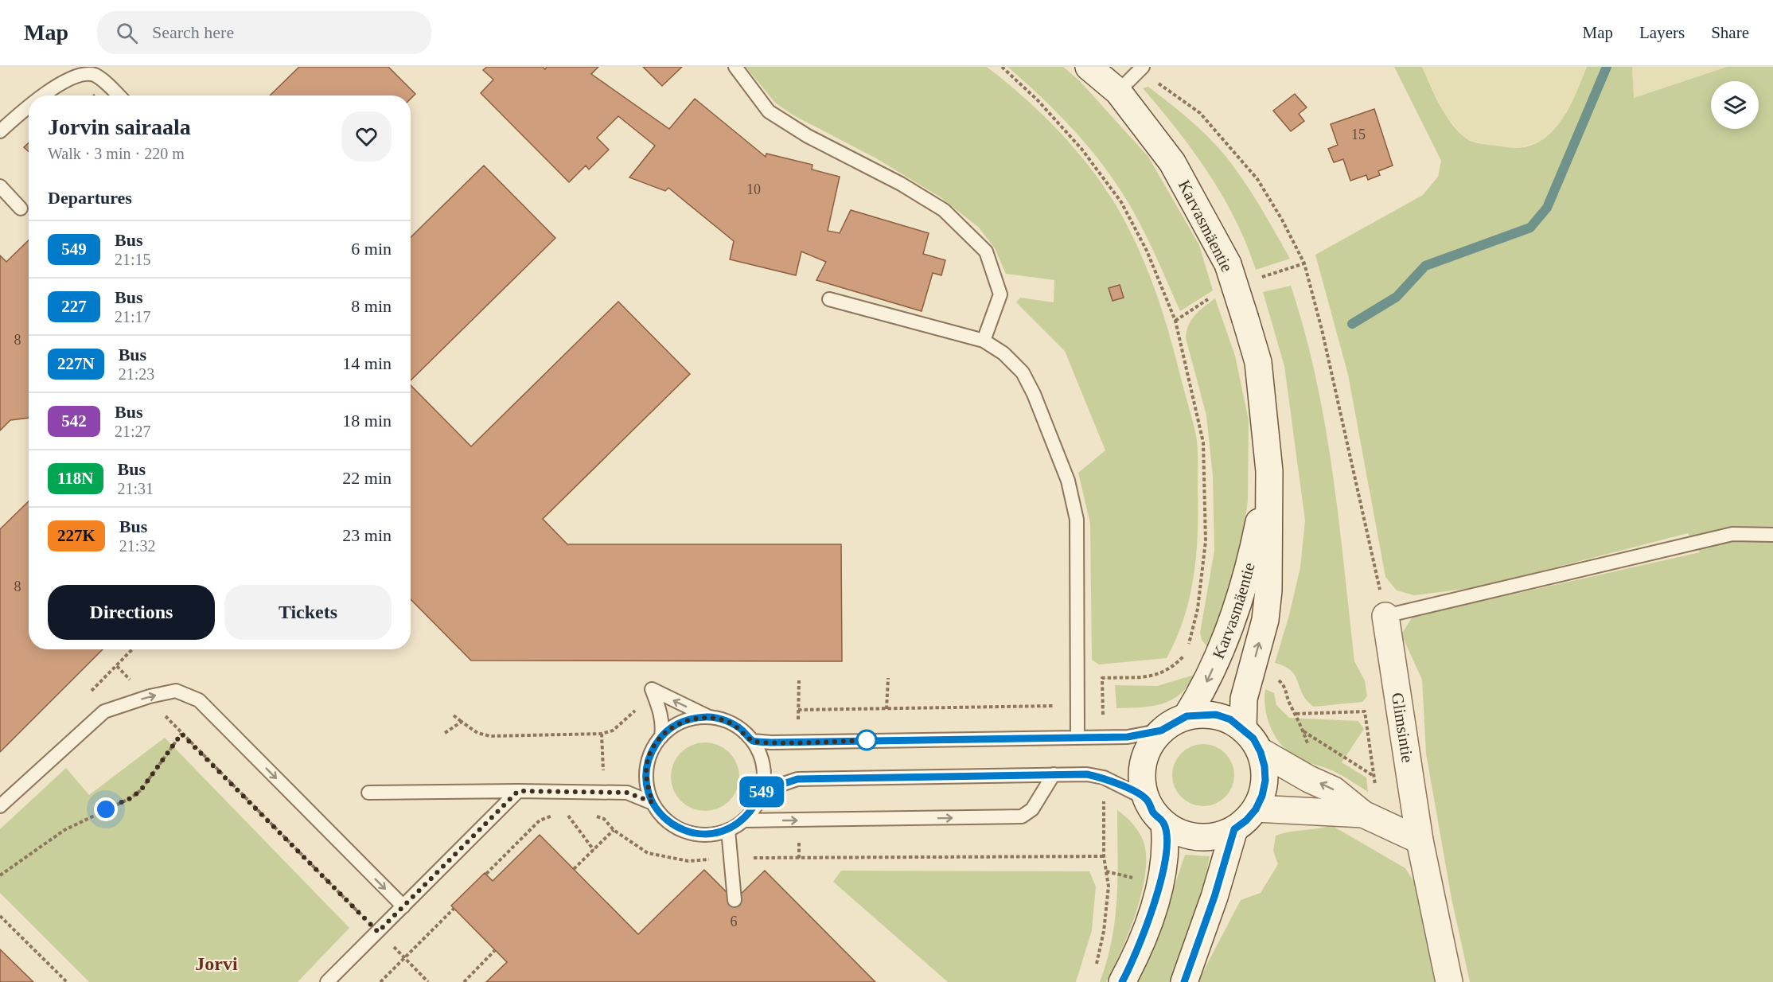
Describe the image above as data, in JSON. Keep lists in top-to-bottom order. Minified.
{"streets":{"main road":["Karvasmäentie","Glimsintie"]},"districts":["Jorvi"],"lines":["bus line 549"],"house_numbers":["15","10","8","8","6"],"page":{"header":"Map","search":"Search here","nav":["Map","Layers","Share"],"on_map":"549","heading":[["Jorvin sairaala","Walk · 3 min · 220 m"],"Departures"],"list":[{"mark":"549","name":"Bus","note":"21:15","value":"6 min"},{"mark":"227","name":"Bus","note":"21:17","value":"8 min"},{"mark":"227N","name":"Bus","note":"21:23","value":"14 min"},{"mark":"542","name":"Bus","note":"21:27","value":"18 min"},{"mark":"118N","name":"Bus","note":"21:31","value":"22 min"},{"mark":"227K","name":"Bus","note":"21:32","value":"23 min"}],"buttons":["Directions","Tickets"]}}
